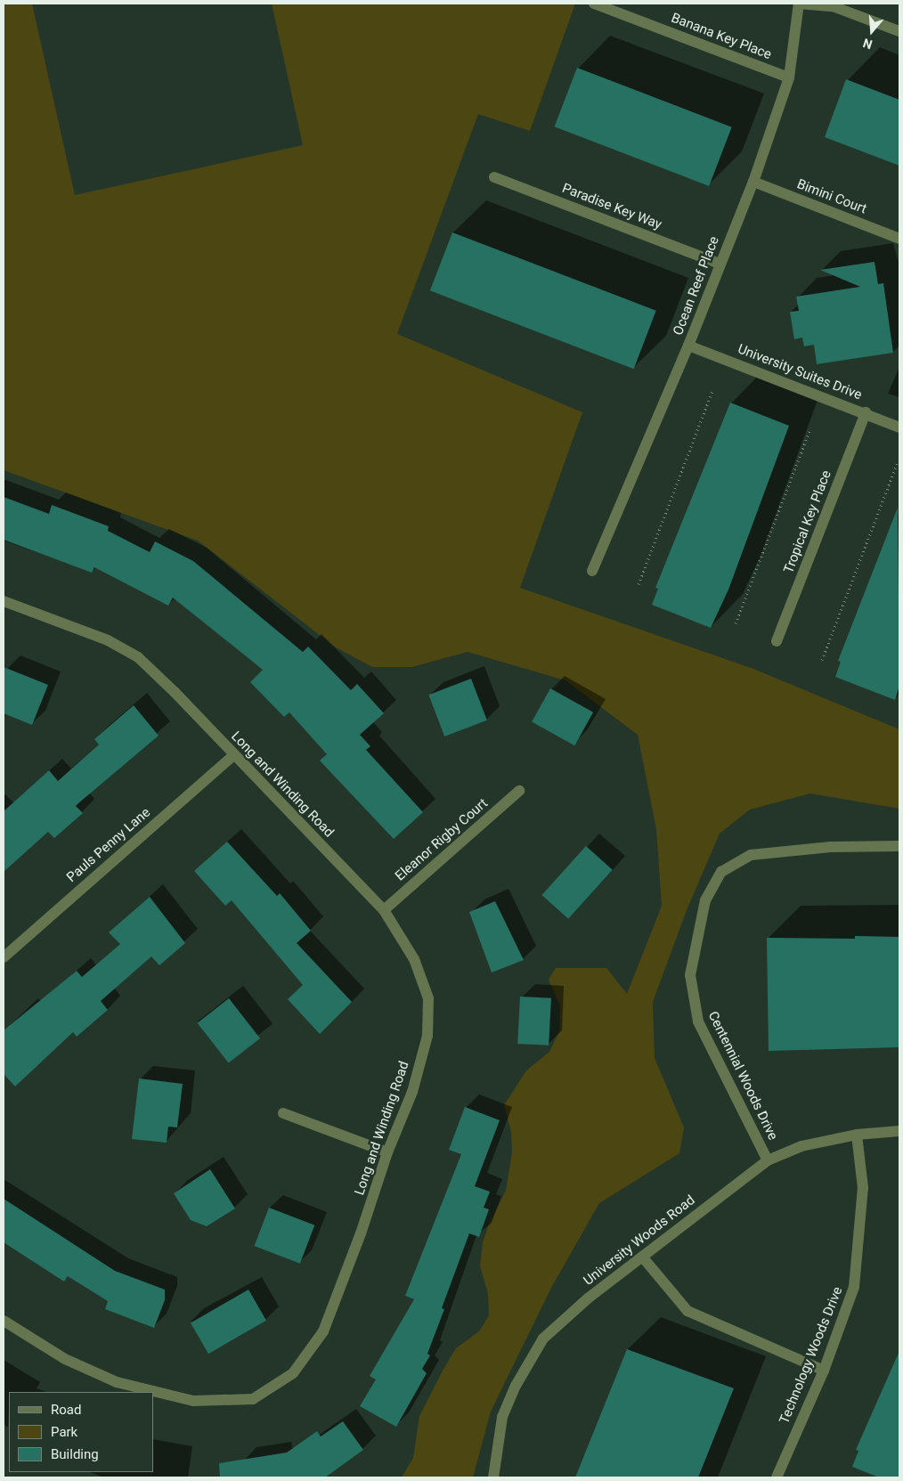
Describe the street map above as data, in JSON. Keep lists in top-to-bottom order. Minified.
{"streets":{"street":["Banana Key Place","Bimini Court","Paradise Key Way","Ocean Reef Place","University Suites Drive","Tropical Key Place","Long and Winding Road","Eleanor Rigby Court","Pauls Penny Lane","Centennial Woods Drive","University Woods Road","Technology Woods Drive"]},"crossings":[["Banana Key Place","Ocean Reef Place"],["Bimini Court","Ocean Reef Place"],["Paradise Key Way","Ocean Reef Place"],["Ocean Reef Place","University Suites Drive"],["University Suites Drive","Tropical Key Place"],["Long and Winding Road","Eleanor Rigby Court"],["Long and Winding Road","Pauls Penny Lane"],["Centennial Woods Drive","University Woods Road"],["University Woods Road","Technology Woods Drive"]],"legend":["Road","Park","Building"],"north":"bottom"}
